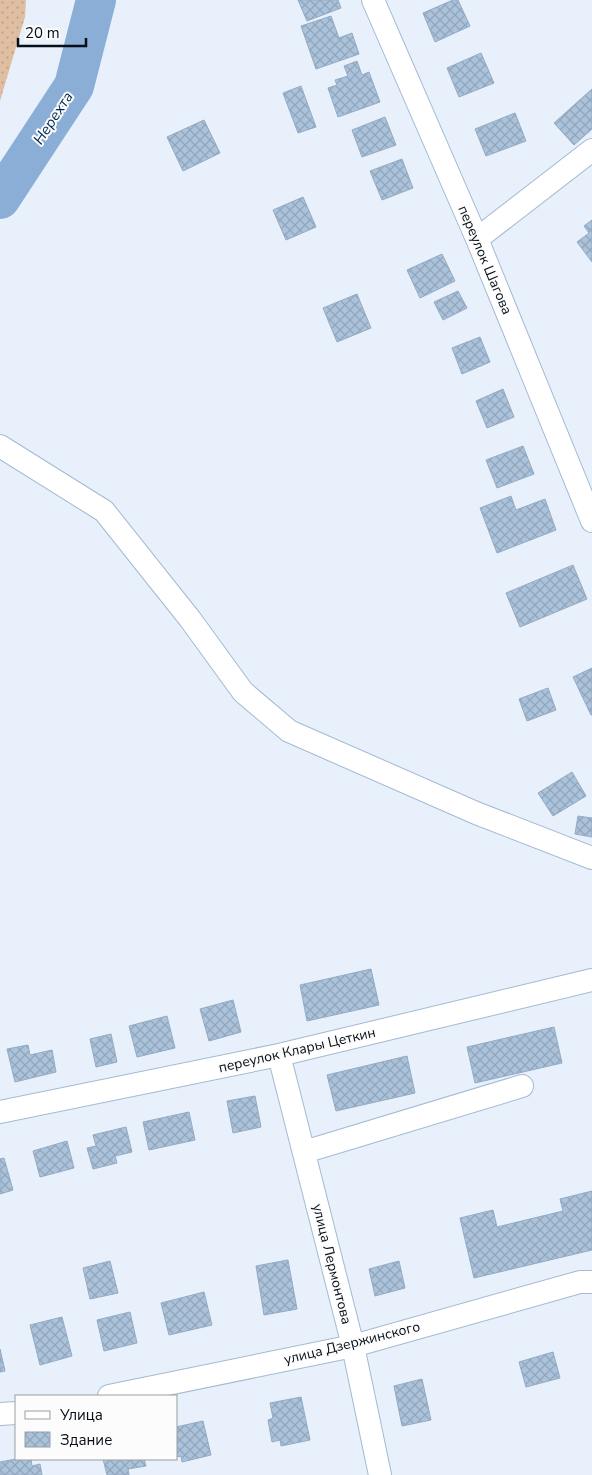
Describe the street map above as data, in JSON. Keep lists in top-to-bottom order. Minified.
{"streets":{"street":["переулок Шагова","переулок Клары Цеткин","улица Лермонтова","улица Дзержинского"]},"crossings":[["переулок Клары Цеткин","улица Лермонтова"],["улица Лермонтова","улица Дзержинского"]],"water":["Нерехта"],"legend":["Улица","Здание"],"scale_bar":"20 m"}
